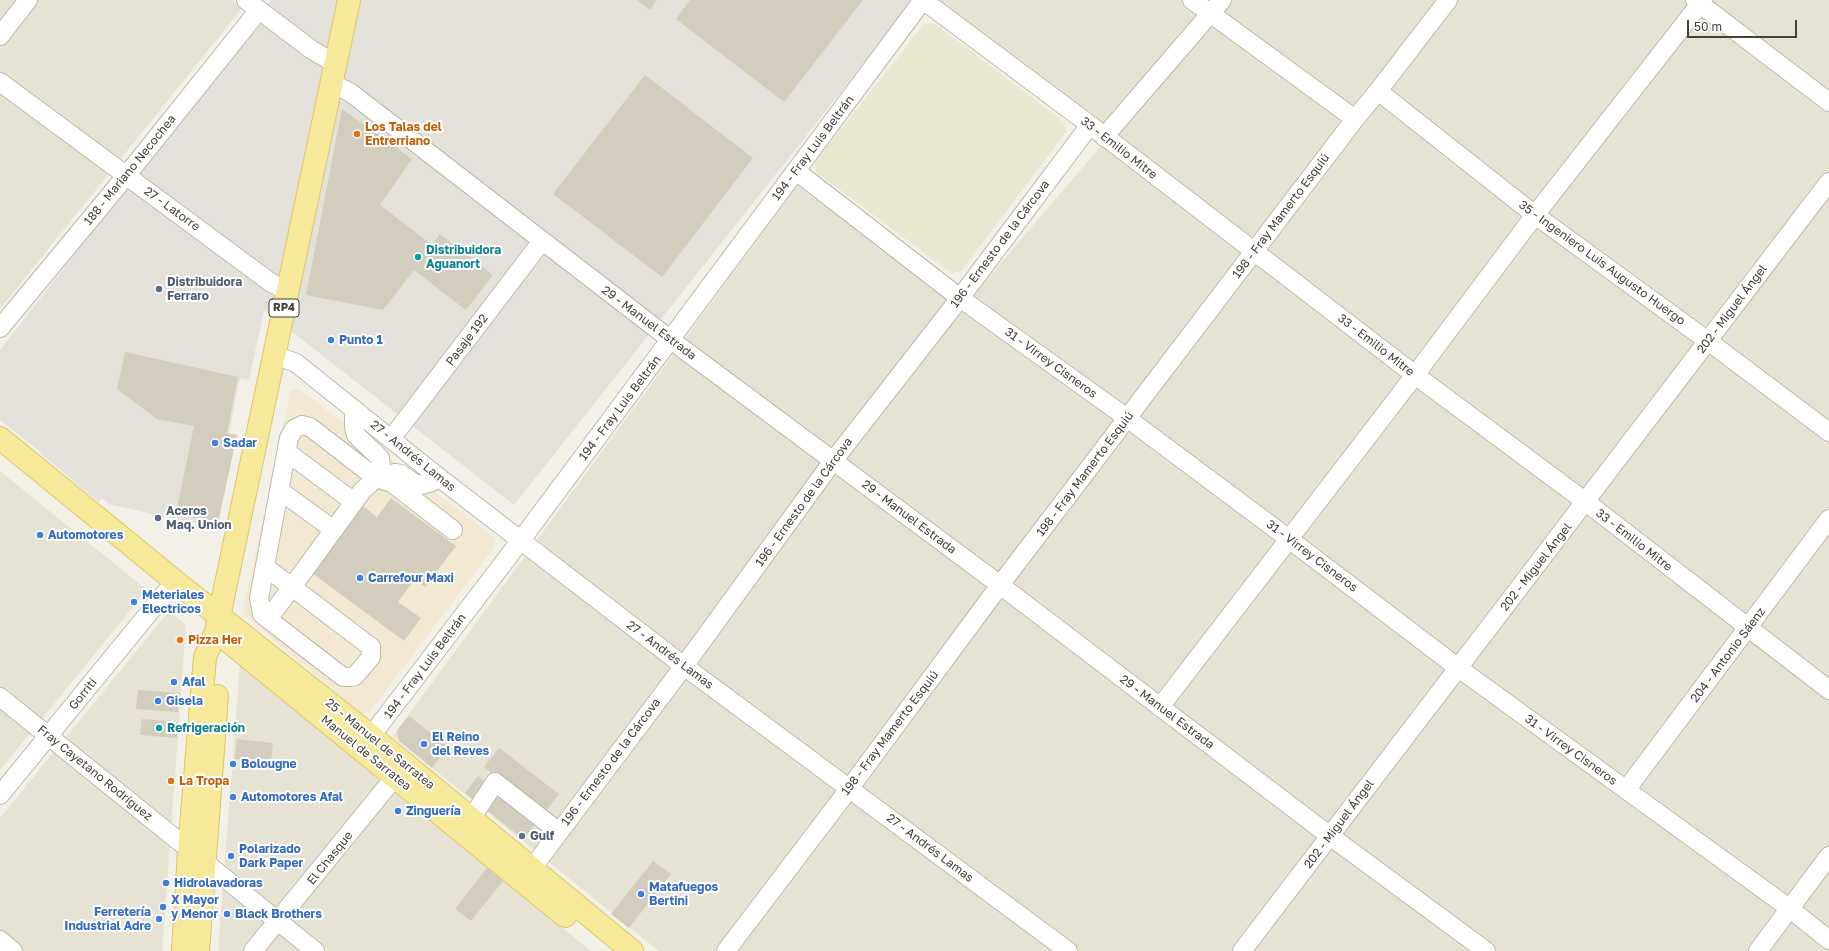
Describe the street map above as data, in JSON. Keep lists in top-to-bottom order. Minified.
{"streets":{"main road":["RP4","25 - Manuel de Sarratea","Manuel de Sarratea"],"street":["194 - Fray Luis Beltrán","33 - Emilio Mitre","188 - Mariano Necochea","27 - Latorre","198 - Fray Mamerto Esquiú","196 - Ernesto de la Cárcova","35 - Ingeniero Luis Augusto Huergo","202 - Miguel Ángel","29 - Manuel Estrada","Pasaje 192","31 - Virrey Cisneros","27 - Andrés Lamas","204 - Antonio Sáenz","Gorriti","Fray Cayetano Rodríguez","El Chasque"]},"crossings":[["194 - Fray Luis Beltrán","33 - Emilio Mitre"],["194 - Fray Luis Beltrán","29 - Manuel Estrada"],["194 - Fray Luis Beltrán","31 - Virrey Cisneros"],["194 - Fray Luis Beltrán","27 - Andrés Lamas"],["194 - Fray Luis Beltrán","25 - Manuel de Sarratea"],["33 - Emilio Mitre","198 - Fray Mamerto Esquiú"],["33 - Emilio Mitre","196 - Ernesto de la Cárcova"],["33 - Emilio Mitre","202 - Miguel Ángel"],["33 - Emilio Mitre","204 - Antonio Sáenz"],["188 - Mariano Necochea","27 - Latorre"],["188 - Mariano Necochea","29 - Manuel Estrada"],["27 - Latorre","RP4"],["198 - Fray Mamerto Esquiú","35 - Ingeniero Luis Augusto Huergo"],["198 - Fray Mamerto Esquiú","29 - Manuel Estrada"],["198 - Fray Mamerto Esquiú","31 - Virrey Cisneros"],["198 - Fray Mamerto Esquiú","27 - Andrés Lamas"],["196 - Ernesto de la Cárcova","29 - Manuel Estrada"],["196 - Ernesto de la Cárcova","31 - Virrey Cisneros"],["196 - Ernesto de la Cárcova","27 - Andrés Lamas"],["196 - Ernesto de la Cárcova","25 - Manuel de Sarratea"],["196 - Ernesto de la Cárcova","Manuel de Sarratea"],["35 - Ingeniero Luis Augusto Huergo","202 - Miguel Ángel"],["RP4","29 - Manuel Estrada"],["RP4","27 - Andrés Lamas"],["RP4","25 - Manuel de Sarratea"],["RP4","Manuel de Sarratea"],["RP4","Fray Cayetano Rodríguez"],["202 - Miguel Ángel","29 - Manuel Estrada"],["202 - Miguel Ángel","31 - Virrey Cisneros"],["29 - Manuel Estrada","Pasaje 192"],["Pasaje 192","27 - Andrés Lamas"],["31 - Virrey Cisneros","204 - Antonio Sáenz"],["Gorriti","Fray Cayetano Rodríguez"],["25 - Manuel de Sarratea","Manuel de Sarratea"],["25 - Manuel de Sarratea","El Chasque"],["Manuel de Sarratea","El Chasque"],["Fray Cayetano Rodríguez","El Chasque"]],"places":["Los Talas del Entrerriano","Distribuidora Aguanort","Distribuidora Ferraro","Punto 1","Sadar","Aceros Maq. Union","Automotores","Carrefour Maxi","Meteriales Electricos","Pizza Her","Afal","Gisela","Refrigeración","El Reino del Reves","Bolougne","La Tropa","Automotores Afal","Zinguería","Gulf","Polarizado Dark Paper","Hidrolavadoras","Matafuegos Bertini","X Mayor y Menor","Black Brothers","Ferretería Industrial Adre"],"scale_bar":"50 m"}
